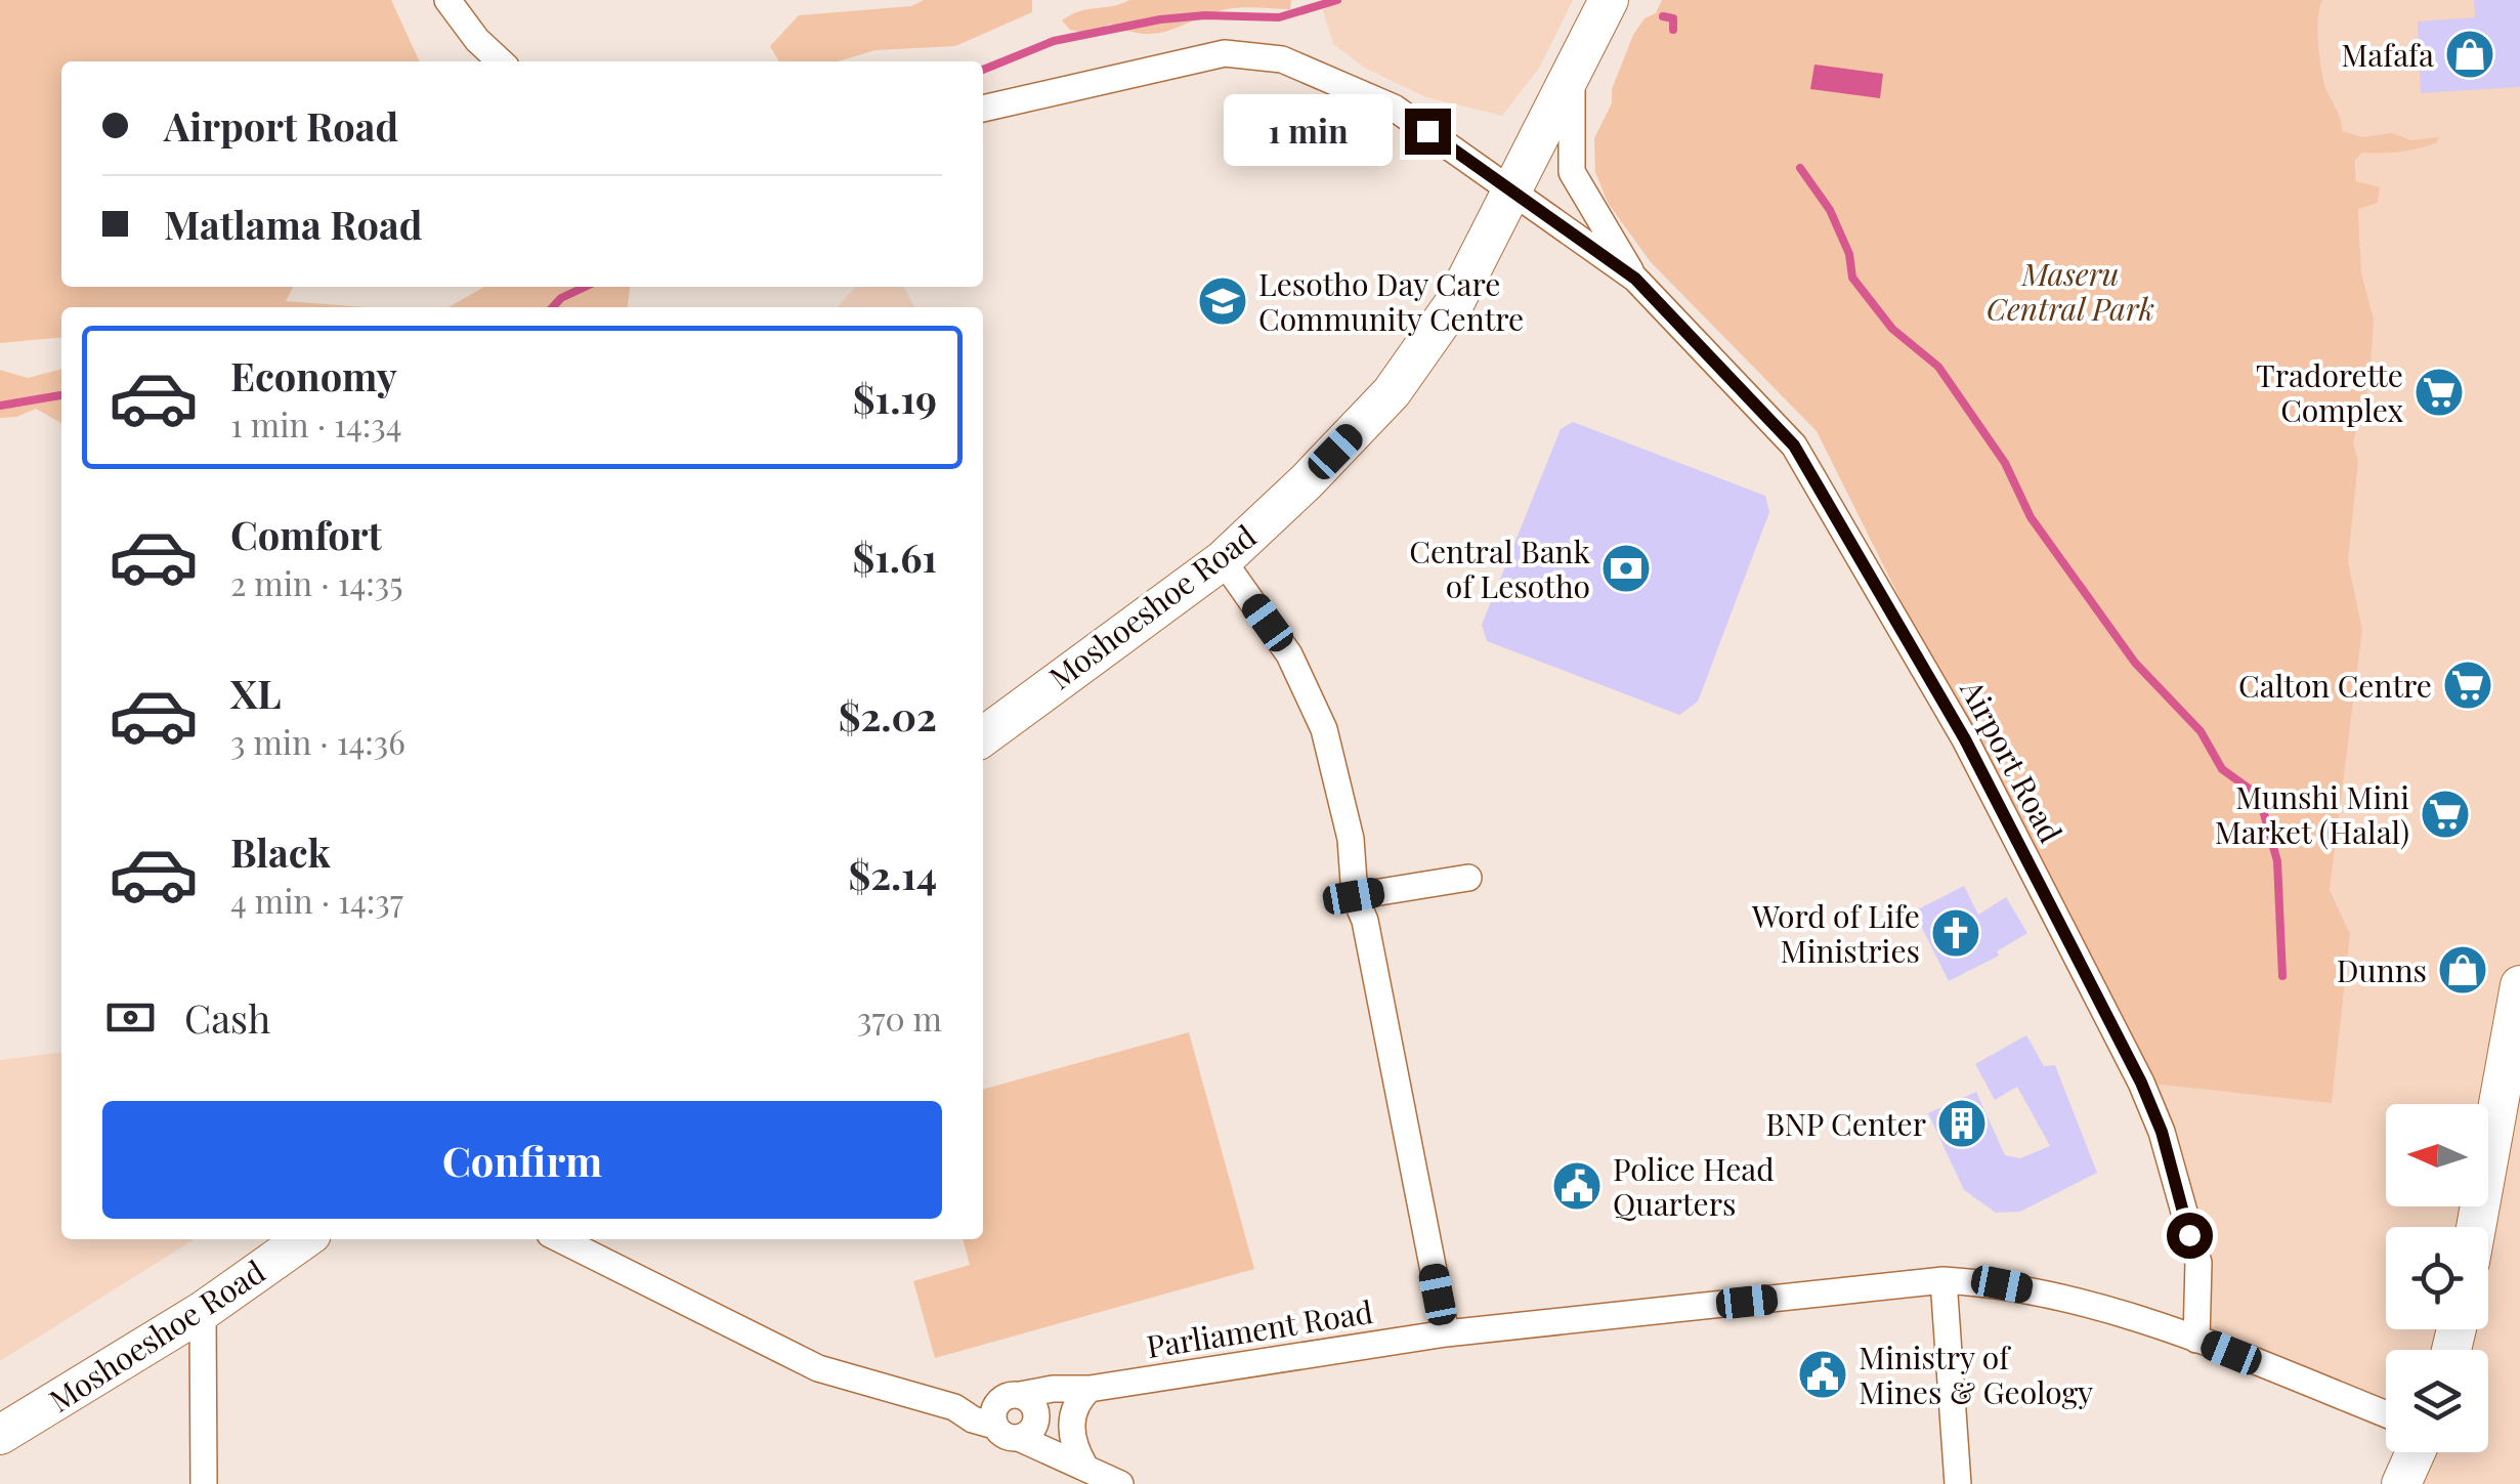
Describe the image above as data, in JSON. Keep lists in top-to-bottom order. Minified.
{"streets":{"main road":["Moshoeshoe Road"],"street":["Airport Road","Parliament Road"]},"crossings":[["Airport Road","Parliament Road"]],"parks":["Maseru Central Park"],"places":{"shop":["Mafafa","Dunns"],"school or university":["Lesotho Day Care Community Centre"],"supermarket":["Tradorette Complex","Calton Centre","Munshi Mini Market (Halal)"],"bank":["Central Bank of Lesotho"],"church":["Word of Life Ministries"],"building":["BNP Center"],"public building":["Police Head Quarters","Ministry of Mines & Geology"]},"north":"left","page":{"banner":["Airport Road","Matlama Road"],"bubble":"1 min","list":[{"name":"Economy","note":"1 min · 14:34","value":"$1.19"},{"name":"Comfort","note":"2 min · 14:35","value":"$1.61"},{"name":"XL","note":"3 min · 14:36","value":"$2.02"},{"name":"Black","note":"4 min · 14:37","value":"$2.14"}],"pay":["Cash","370 m"],"buttons":"Confirm"}}
